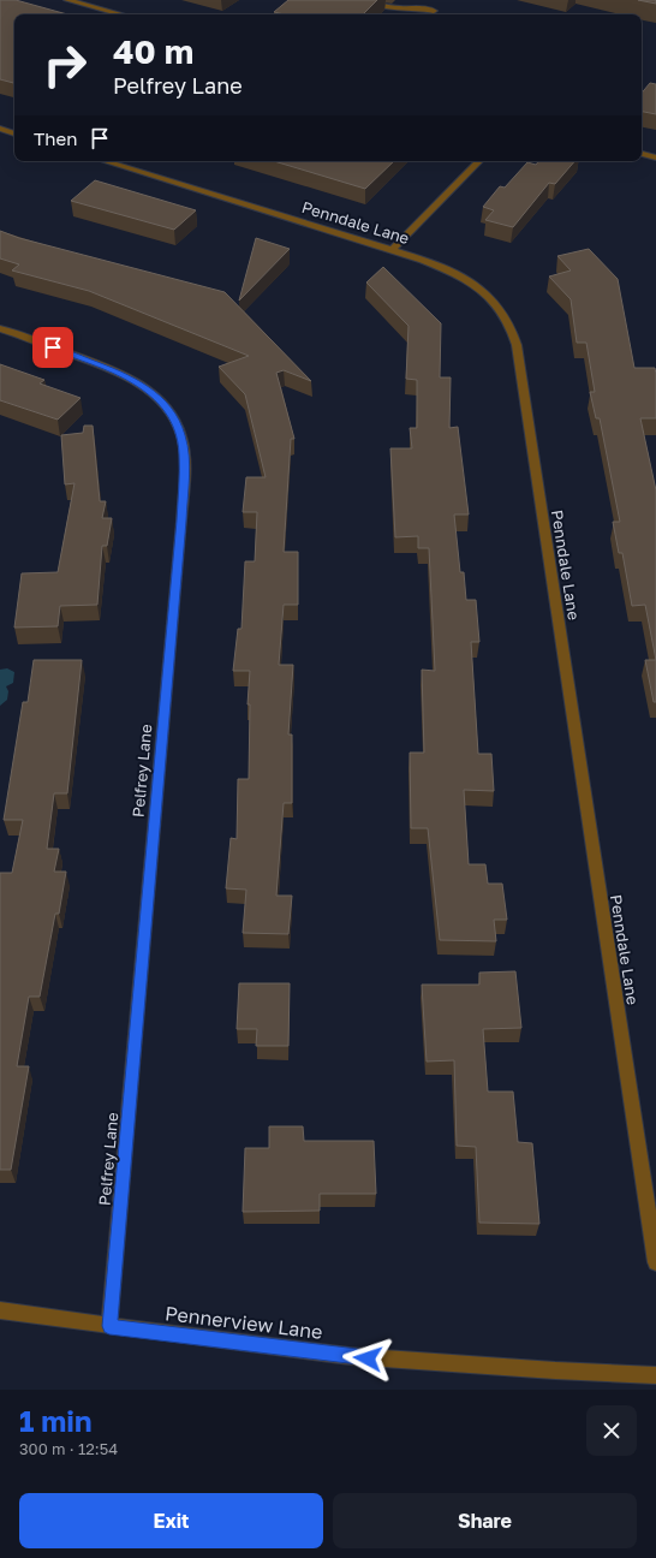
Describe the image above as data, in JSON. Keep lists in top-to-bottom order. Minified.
{"streets":{"street":["Penndale Lane","Pelfrey Lane","Pennerview Lane"]},"crossings":[["Pelfrey Lane","Pennerview Lane"]],"page":{"turn":["40 m","Pelfrey Lane"],"then":"Then","heading":["1 min","300 m · 12:54"],"buttons":["Exit","Share"]}}
